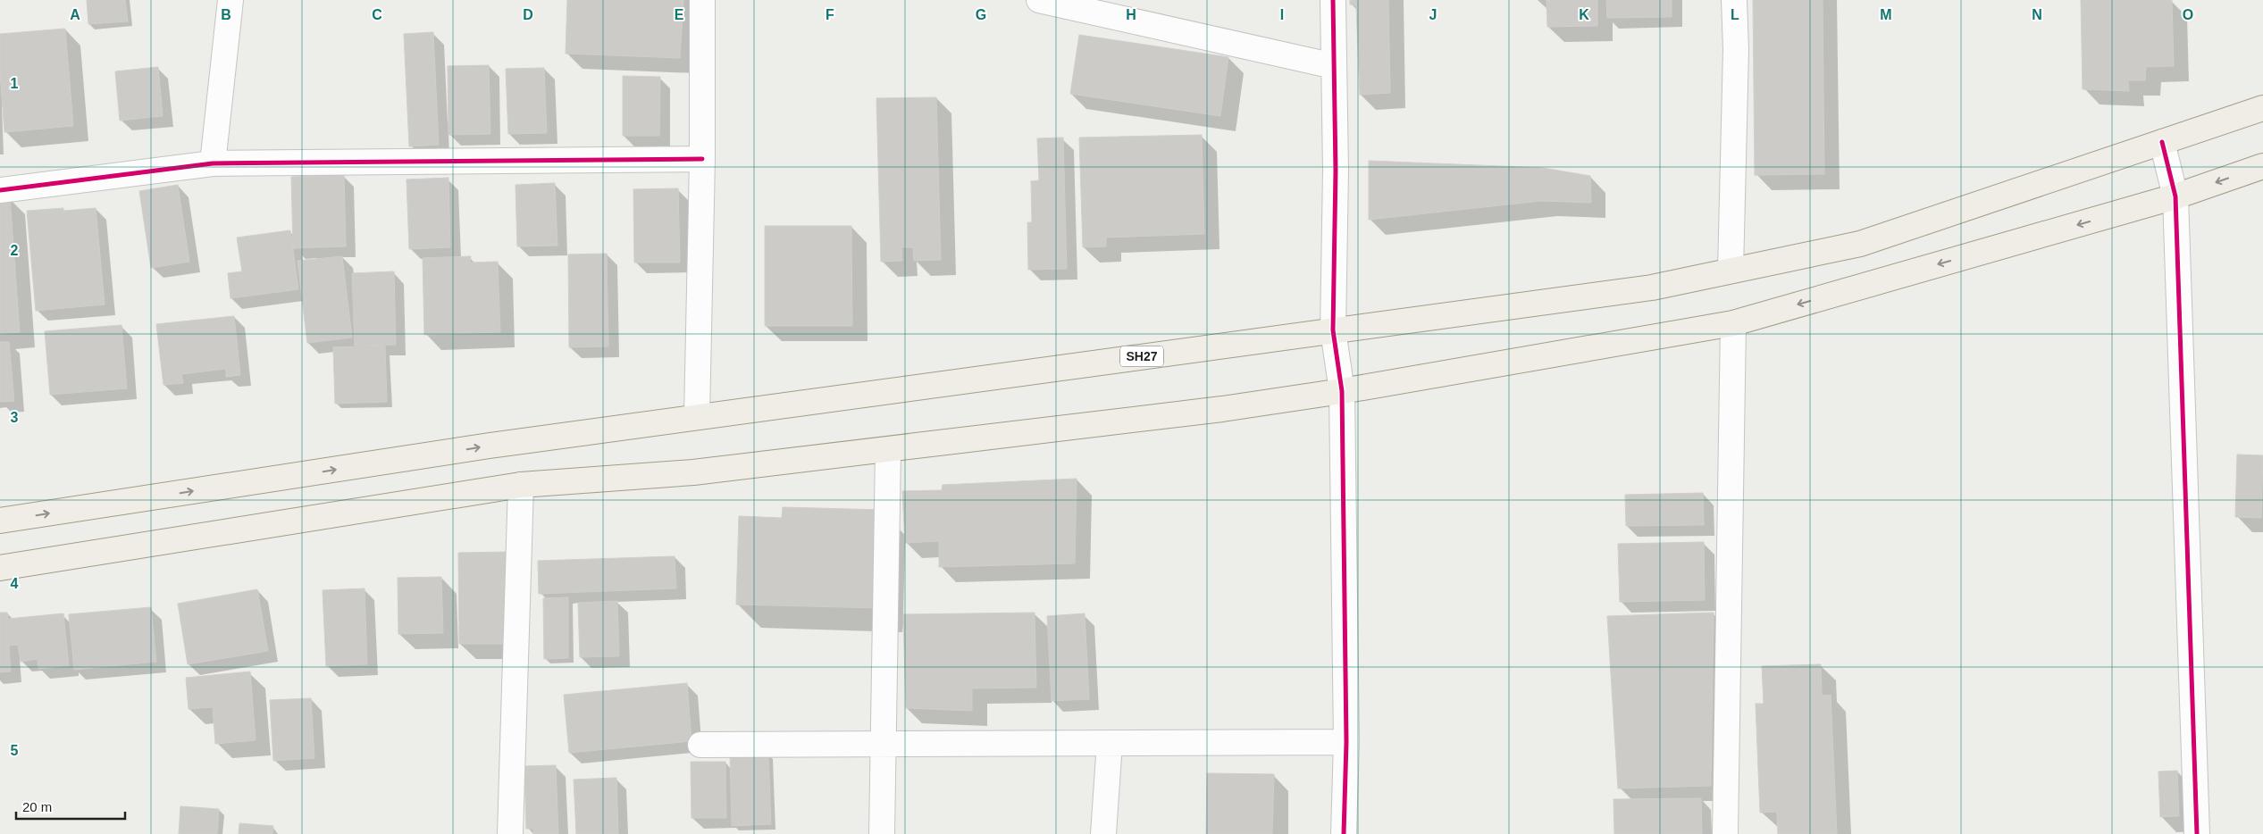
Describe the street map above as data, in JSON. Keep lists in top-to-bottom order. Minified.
{"streets":{"main road":["SH27"]},"scale_bar":"20 m","grid":{"columns":["A","B","C","D","E","F","G","H","I","J","K","L","M","N","O"],"rows":["1","2","3","4","5"]}}
